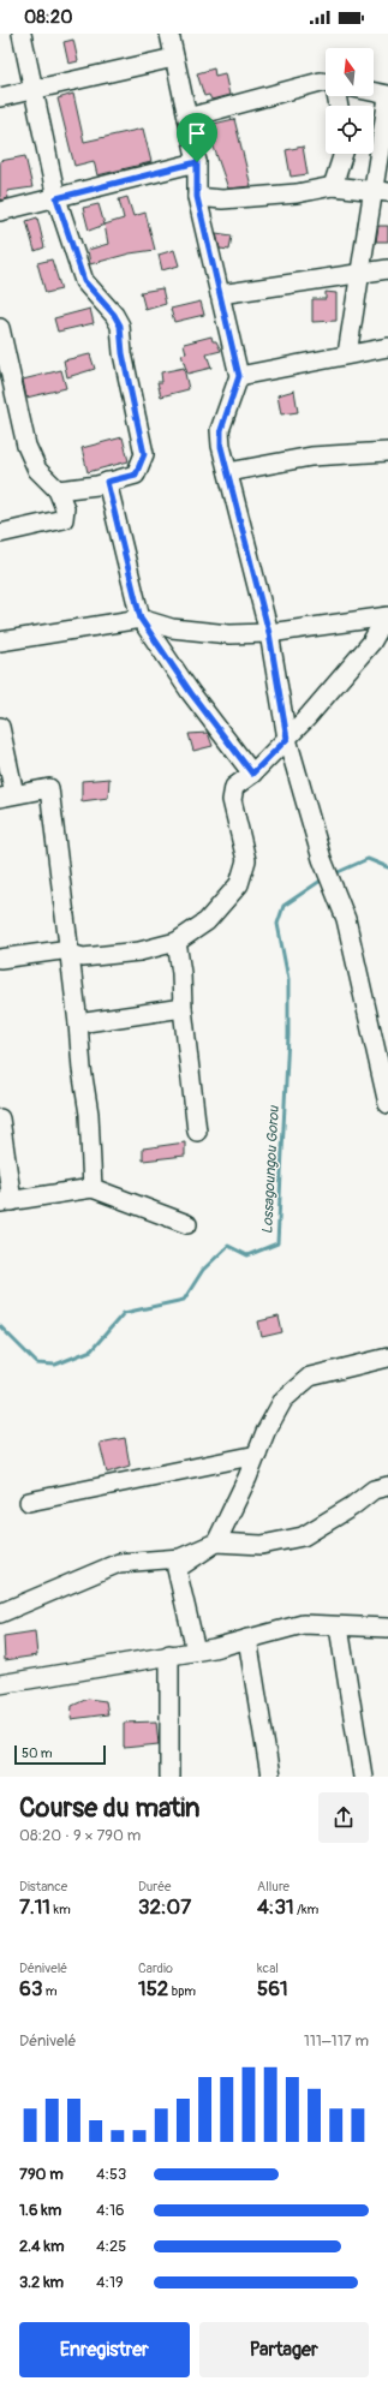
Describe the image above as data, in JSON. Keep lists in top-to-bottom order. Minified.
{"water":["Lossagoungou Gorou"],"scale_bar":"50 m","north":"top","page":{"status":"08:20","scale":"50 m","heading":["Course du matin","08:20 · 9 × 790 m"],"stats":[["Distance","7.11 km"],["Durée","32:07"],["Allure","4:31 /km"],["Dénivelé","63 m"],["Cardio","152 bpm"],["kcal","561"]],"chart":["Dénivelé","111–117 m"],"list":[{"name":"790 m","note":"4:53"},{"name":"1.6 km","note":"4:16"},{"name":"2.4 km","note":"4:25"},{"name":"3.2 km","note":"4:19"}],"buttons":["Enregistrer","Partager"]}}
